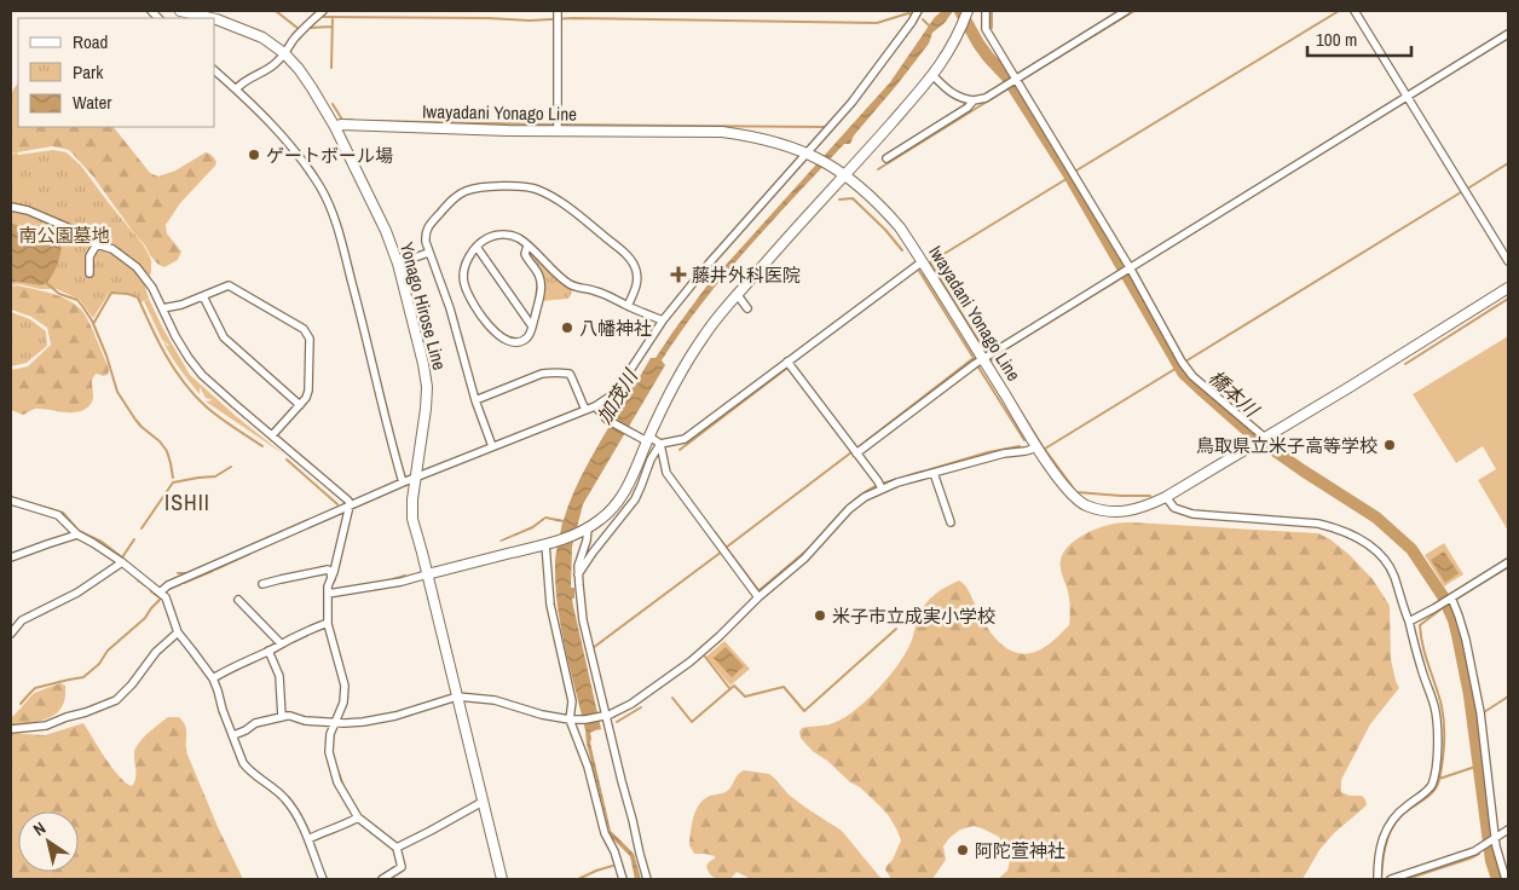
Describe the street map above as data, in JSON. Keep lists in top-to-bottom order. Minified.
{"streets":{"main road":["Iwayadani Yonago Line","Yonago Hirose Line"]},"crossings":[["Iwayadani Yonago Line","Yonago Hirose Line"]],"districts":["ISHII"],"water":["橋本川","加茂川"],"parks":["南公園墓地"],"places":{"other":["ゲートボール場","八幡神社","鳥取県立米子高等学校","米子市立成実小学校","阿陀萱神社"],"health":["藤井外科医院"]},"legend":["Road","Park","Water"],"scale_bar":"100 m","north":"top left"}
